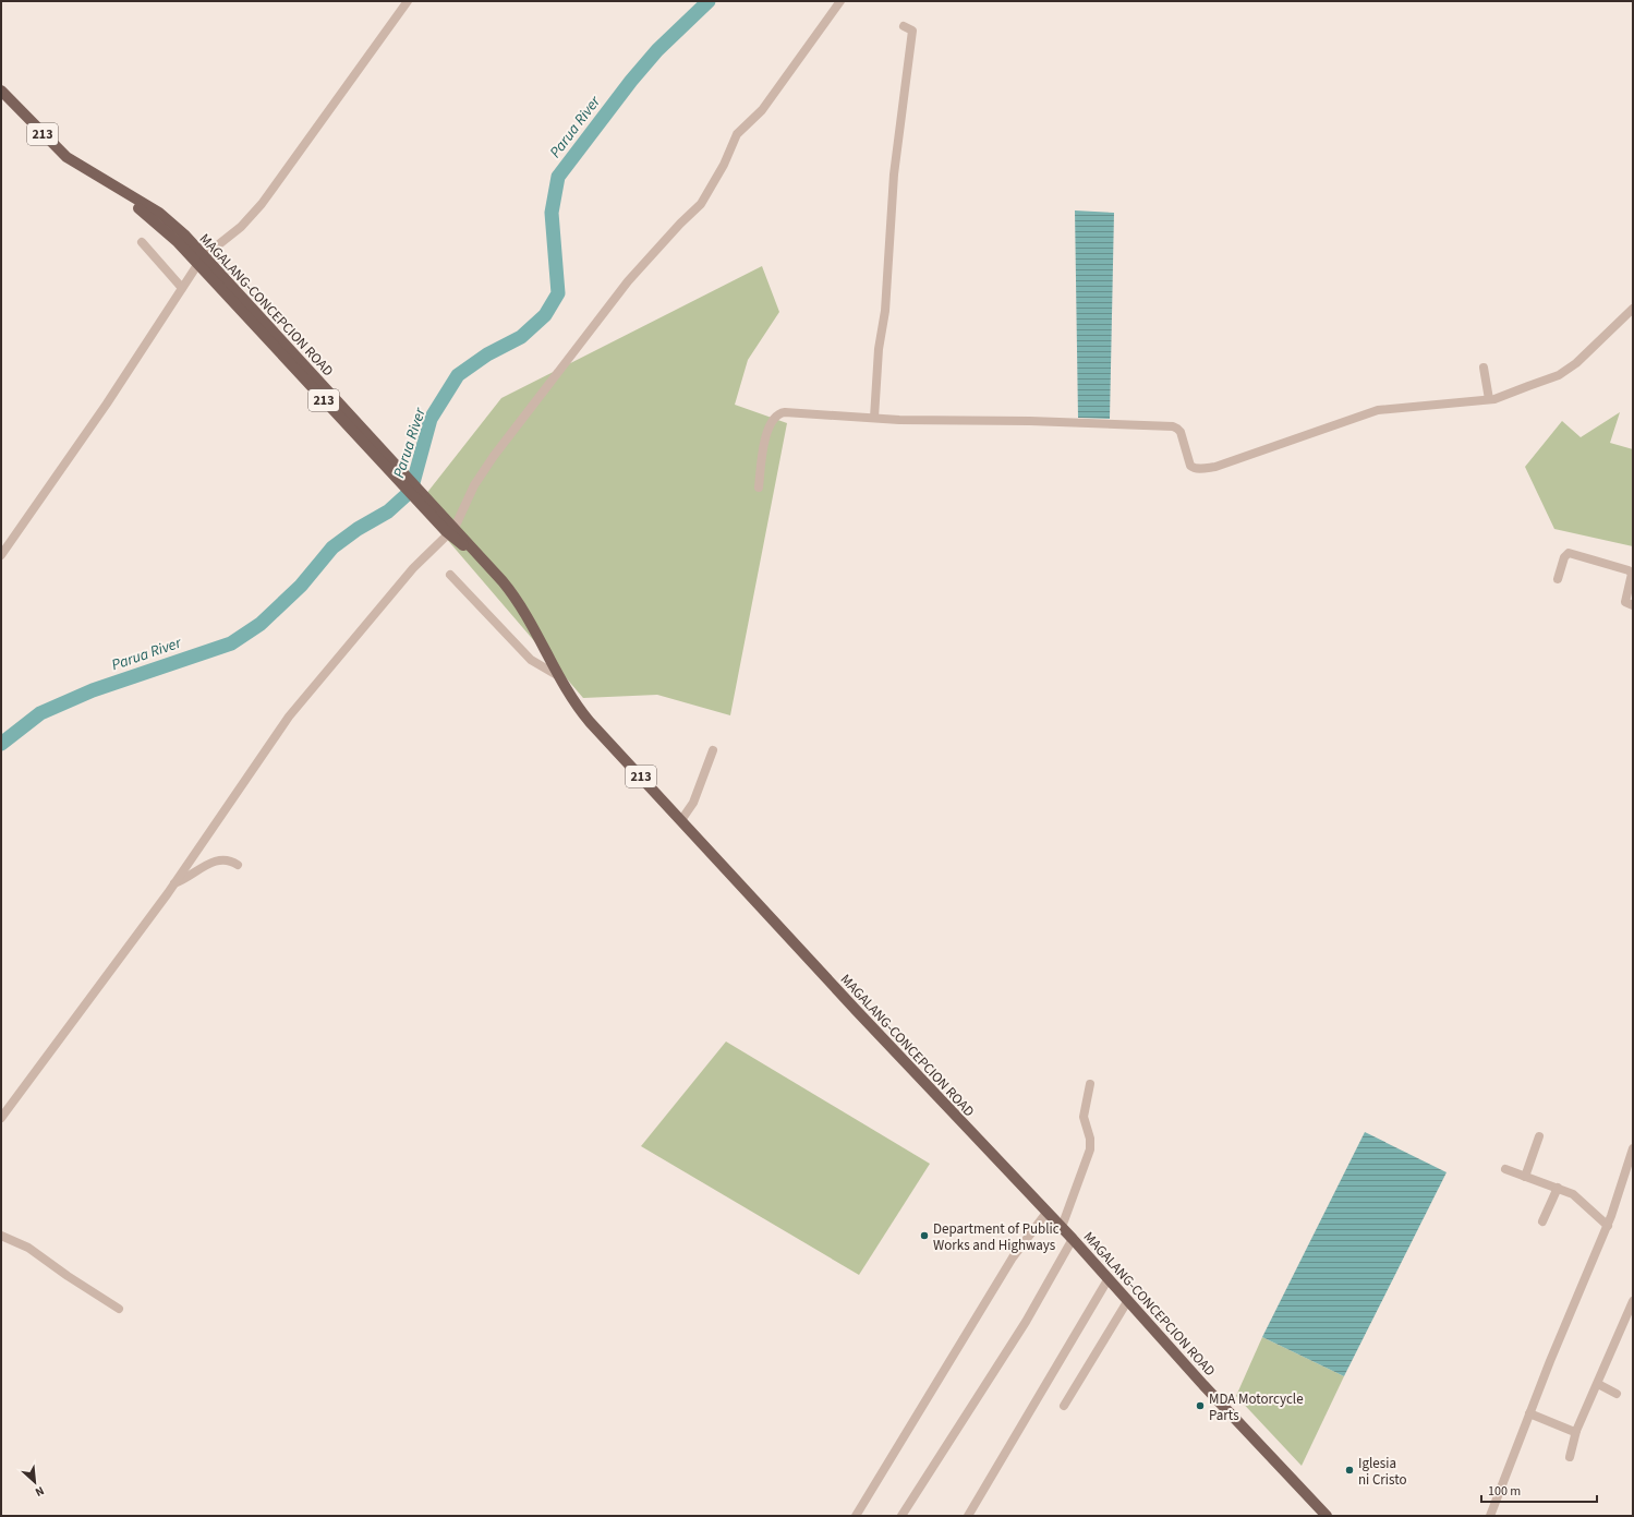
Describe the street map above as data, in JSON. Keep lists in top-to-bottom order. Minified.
{"streets":{"main road":["213","MAGALANG-CONCEPCION ROAD"]},"water":["Parua River"],"places":["Department of Public Works and Highways","MDA Motorcycle Parts","Iglesia ni Cristo"],"scale_bar":"100 m","north":"bottom right"}
